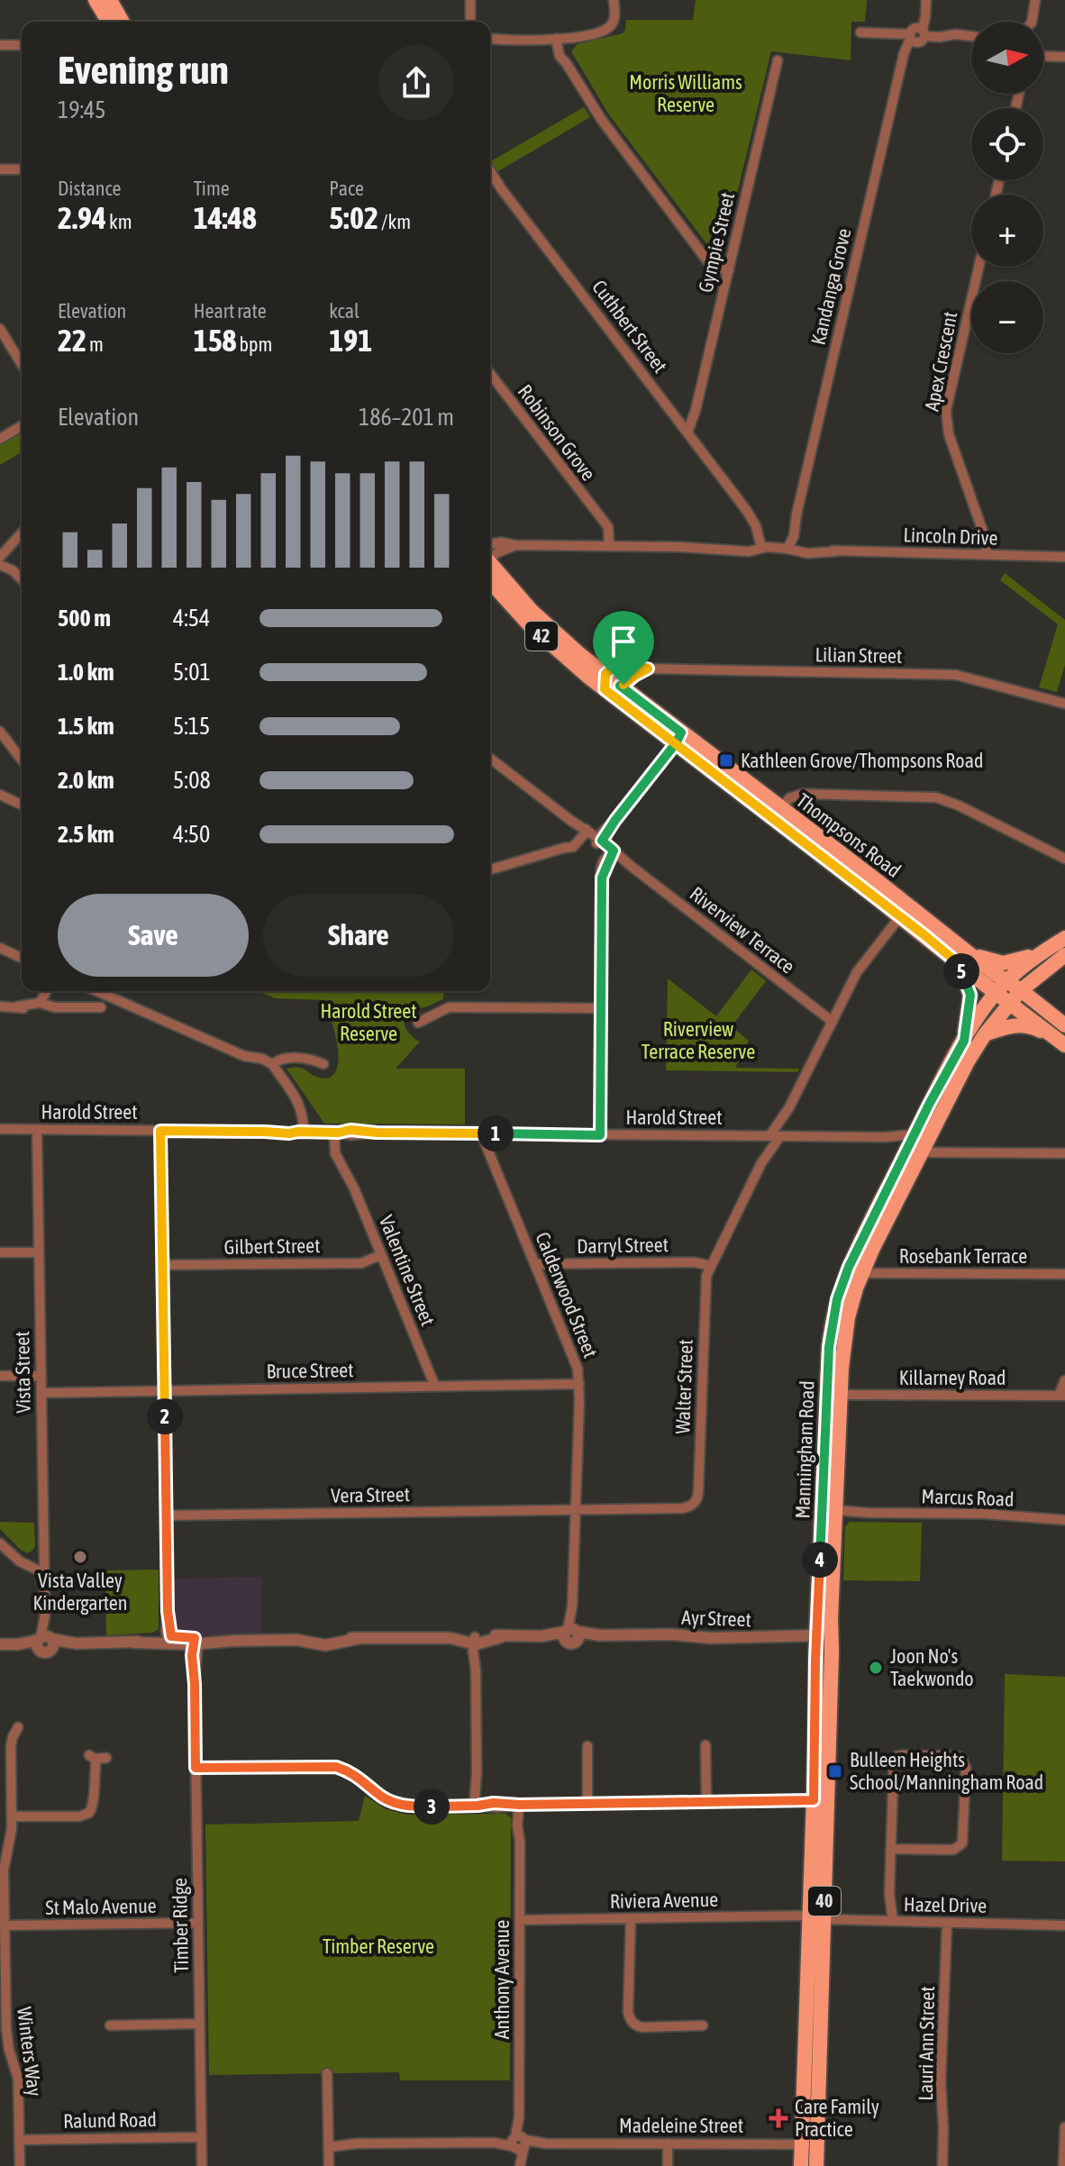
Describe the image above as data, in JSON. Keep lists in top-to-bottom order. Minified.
{"streets":{"main road":["42","Thompsons Road","Manningham Road","40"],"street":["Gympie Street","Kandanga Grove","Cuthbert Street","Apex Crescent","Robinson Grove","Lincoln Drive","Lilian Street","Riverview Terrace","Harold Street","Darryl Street","Gilbert Street","Rosebank Terrace","Valentine Street","Calderwood Street","Bruce Street","Vista Street","Killarney Road","Walter Street","Vera Street","Marcus Road","Ayr Street","Riviera Avenue","Hazel Drive","St Malo Avenue","Timber Ridge","Anthony Avenue","Lauri Ann Street","Winters Way","Ralund Road","Madeleine Street"]},"crossings":[["Gympie Street","Cuthbert Street"],["Kandanga Grove","Lincoln Drive"],["Cuthbert Street","Lincoln Drive"],["Apex Crescent","Lincoln Drive"],["Robinson Grove","Lincoln Drive"],["Lilian Street","Thompsons Road"],["Thompsons Road","Walter Street"],["Thompsons Road","Manningham Road"],["Riverview Terrace","Walter Street"],["Harold Street","Valentine Street"],["Harold Street","Calderwood Street"],["Harold Street","Vista Street"],["Harold Street","Walter Street"],["Harold Street","Manningham Road"],["Darryl Street","Calderwood Street"],["Darryl Street","Walter Street"],["Gilbert Street","Valentine Street"],["Rosebank Terrace","Manningham Road"],["Valentine Street","Bruce Street"],["Calderwood Street","Bruce Street"],["Calderwood Street","Walter Street"],["Calderwood Street","Vera Street"],["Calderwood Street","Ayr Street"],["Bruce Street","Vista Street"],["Vista Street","Ayr Street"],["Killarney Road","Manningham Road"],["Walter Street","Vera Street"],["Manningham Road","Marcus Road"],["Manningham Road","Ayr Street"],["Manningham Road","Riviera Avenue"],["Manningham Road","Hazel Drive"],["Manningham Road","Madeleine Street"],["Ayr Street","Timber Ridge"],["Riviera Avenue","Hazel Drive"],["Riviera Avenue","Anthony Avenue"],["Hazel Drive","Lauri Ann Street"],["St Malo Avenue","Timber Ridge"],["St Malo Avenue","Winters Way"],["Timber Ridge","Ralund Road"],["Anthony Avenue","Madeleine Street"],["Winters Way","Ralund Road"]],"parks":["Morris Williams Reserve","Harold Street Reserve","Riverview Terrace Reserve","Timber Reserve"],"places":{"transit":["Kathleen Grove/Thompsons Road","Bulleen Heights School/Manningham Road"],"other":["Vista Valley Kindergarten","Joon No's Taekwondo"],"health":["Care Family Practice"]},"north":"right","page":{"map_buttons":["+","−"],"heading":["Evening run","19:45"],"stats":[["Distance","2.94 km"],["Time","14:48"],["Pace","5:02 /km"],["Elevation","22 m"],["Heart rate","158 bpm"],["kcal","191"]],"chart":["Elevation","186–201 m"],"list":[{"name":"500 m","note":"4:54"},{"name":"1.0 km","note":"5:01"},{"name":"1.5 km","note":"5:15"},{"name":"2.0 km","note":"5:08"},{"name":"2.5 km","note":"4:50"}],"buttons":["Save","Share"],"pins":["5","1","2","4","3"]}}
